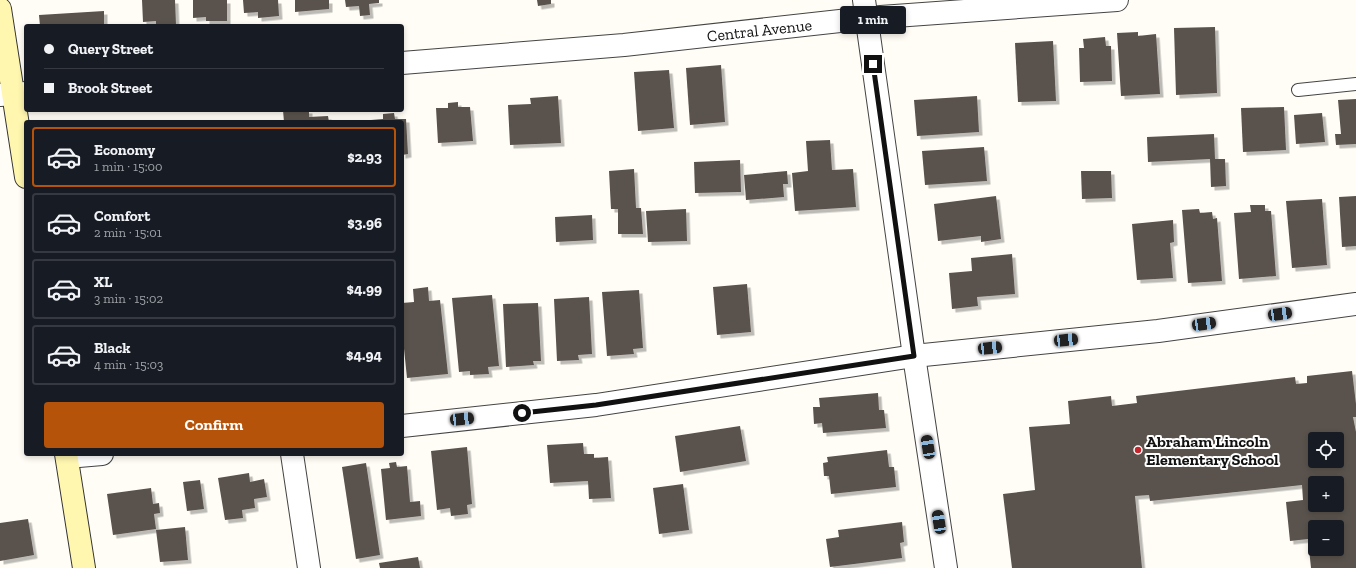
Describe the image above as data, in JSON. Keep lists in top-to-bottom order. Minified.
{"streets":{"street":["Central Avenue"]},"places":["Abraham Lincoln Elementary School"],"page":{"bubble":"1 min","banner":["Query Street","Brook Street"],"list":[{"name":"Economy","note":"1 min · 15:00","value":"$2.93"},{"name":"Comfort","note":"2 min · 15:01","value":"$3.96"},{"name":"XL","note":"3 min · 15:02","value":"$4.99"},{"name":"Black","note":"4 min · 15:03","value":"$4.94"}],"buttons":"Confirm","map_buttons":["+","−"]}}
